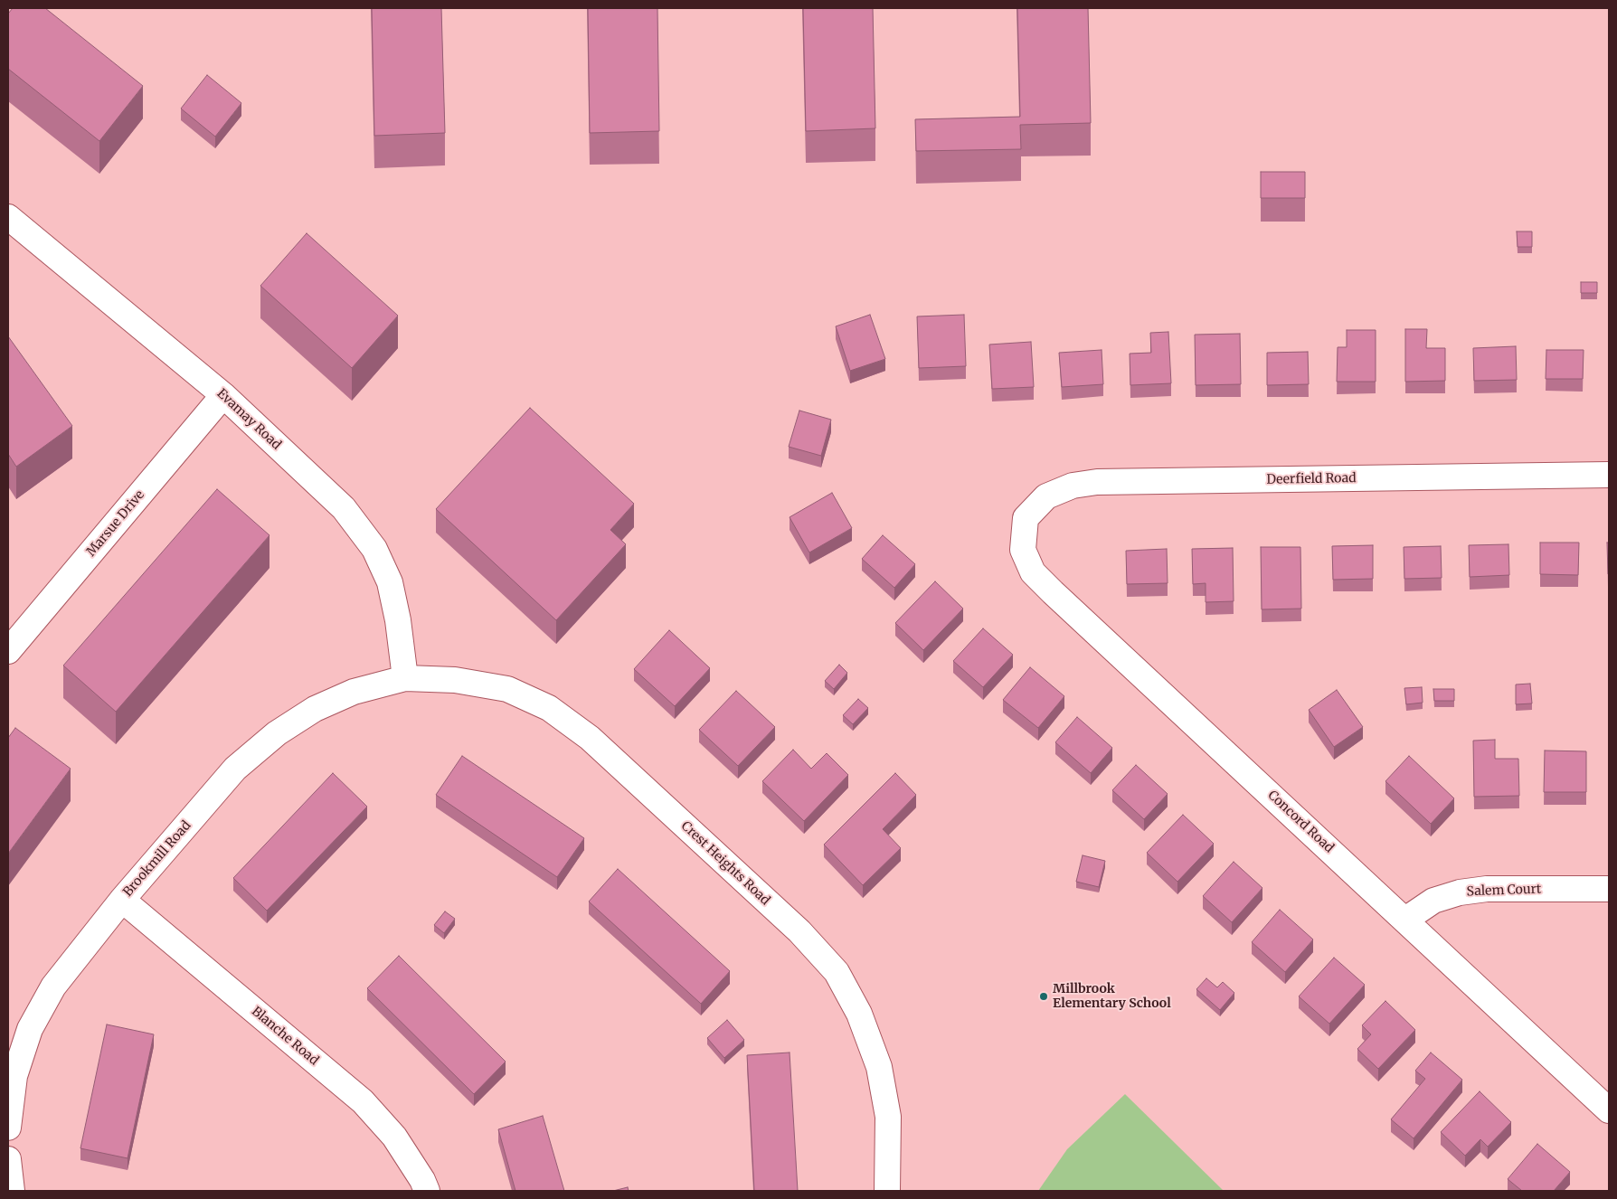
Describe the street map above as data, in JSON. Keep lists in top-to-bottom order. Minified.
{"streets":{"street":["Evamay Road","Deerfield Road","Marsue Drive","Concord Road","Brookmill Road","Crest Heights Road","Salem Court","Blanche Road"]},"crossings":[["Evamay Road","Marsue Drive"],["Evamay Road","Brookmill Road"],["Evamay Road","Crest Heights Road"],["Deerfield Road","Concord Road"],["Concord Road","Salem Court"],["Brookmill Road","Crest Heights Road"],["Brookmill Road","Blanche Road"]],"places":["Millbrook Elementary School"]}
